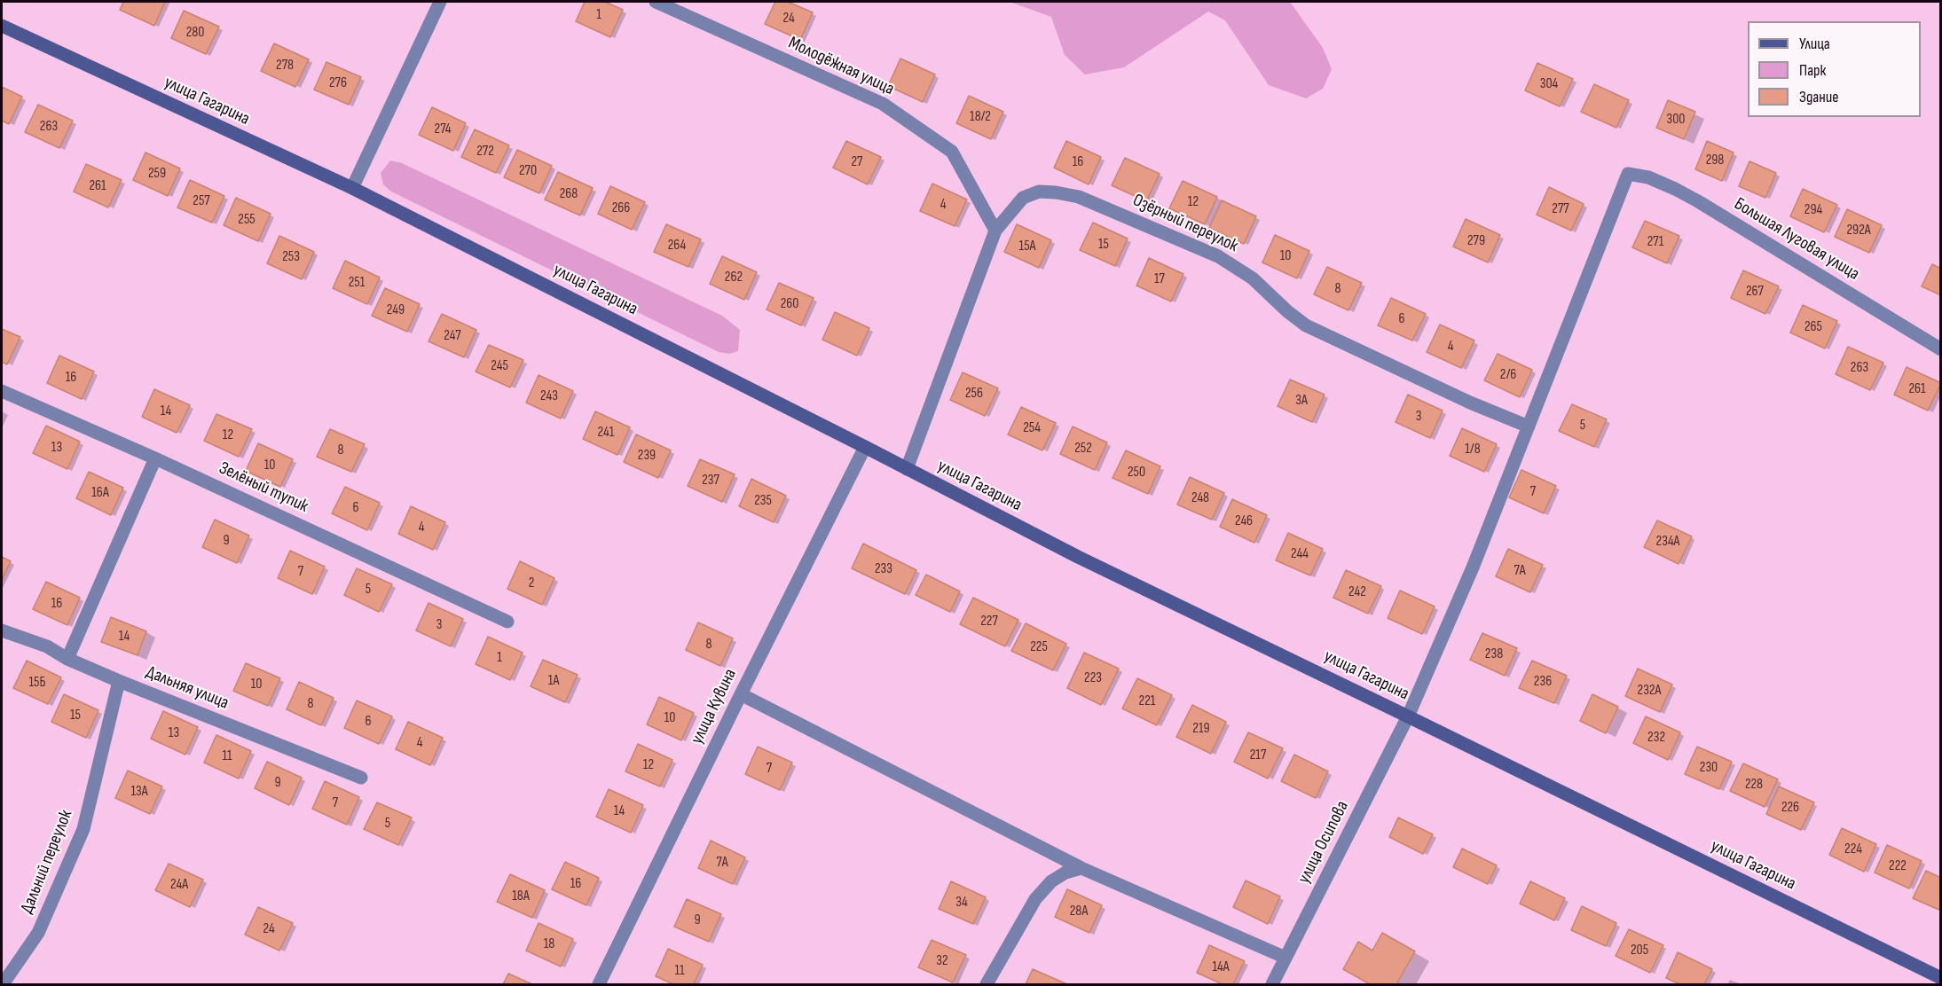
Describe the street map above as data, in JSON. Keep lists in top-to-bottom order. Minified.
{"streets":{"main road":["улица Гагарина"],"street":["Молодёжная улица","Озёрный переулок","Большая Луговая улица","Зелёный тупик","Дальняя улица","улица Кувина","улица Осипова","Дальний переулок"]},"crossings":[["Молодёжная улица","Озёрный переулок"],["улица Гагарина","Озёрный переулок"],["улица Гагарина","улица Кувина"],["улица Гагарина","улица Осипова"],["Озёрный переулок","улица Осипова"],["Большая Луговая улица","улица Осипова"],["Дальняя улица","Дальний переулок"]],"house_numbers":["1","24","280","278","276","304","18/2","300","263","274","272","298","27","16","270","259","261","268","257","12","4","266","277","294","255","292А","279","271","15","264","15А","10","253","262","17","251","8","267","260","249","6","265","247","4","245","263","2/6","16","261","256","243","3А","14","3","5","254","241","12","13","252","1/8","8","239","10","250","237","7","16А","248","235","6","246","4","9","234А","244","233","7А","7","2","5","242","16","227","3","14","8","225","238","1","223","1А","236","15Б","10","232А","221","8","15","10","6","219","13","232","4","217","11","12","230","7","9","228","13А","7","226","14","5","224","7А","222","16","24А","18А","34","28А","9","24","18","205","32","14А","11"],"legend":["Улица","Парк","Здание"]}
